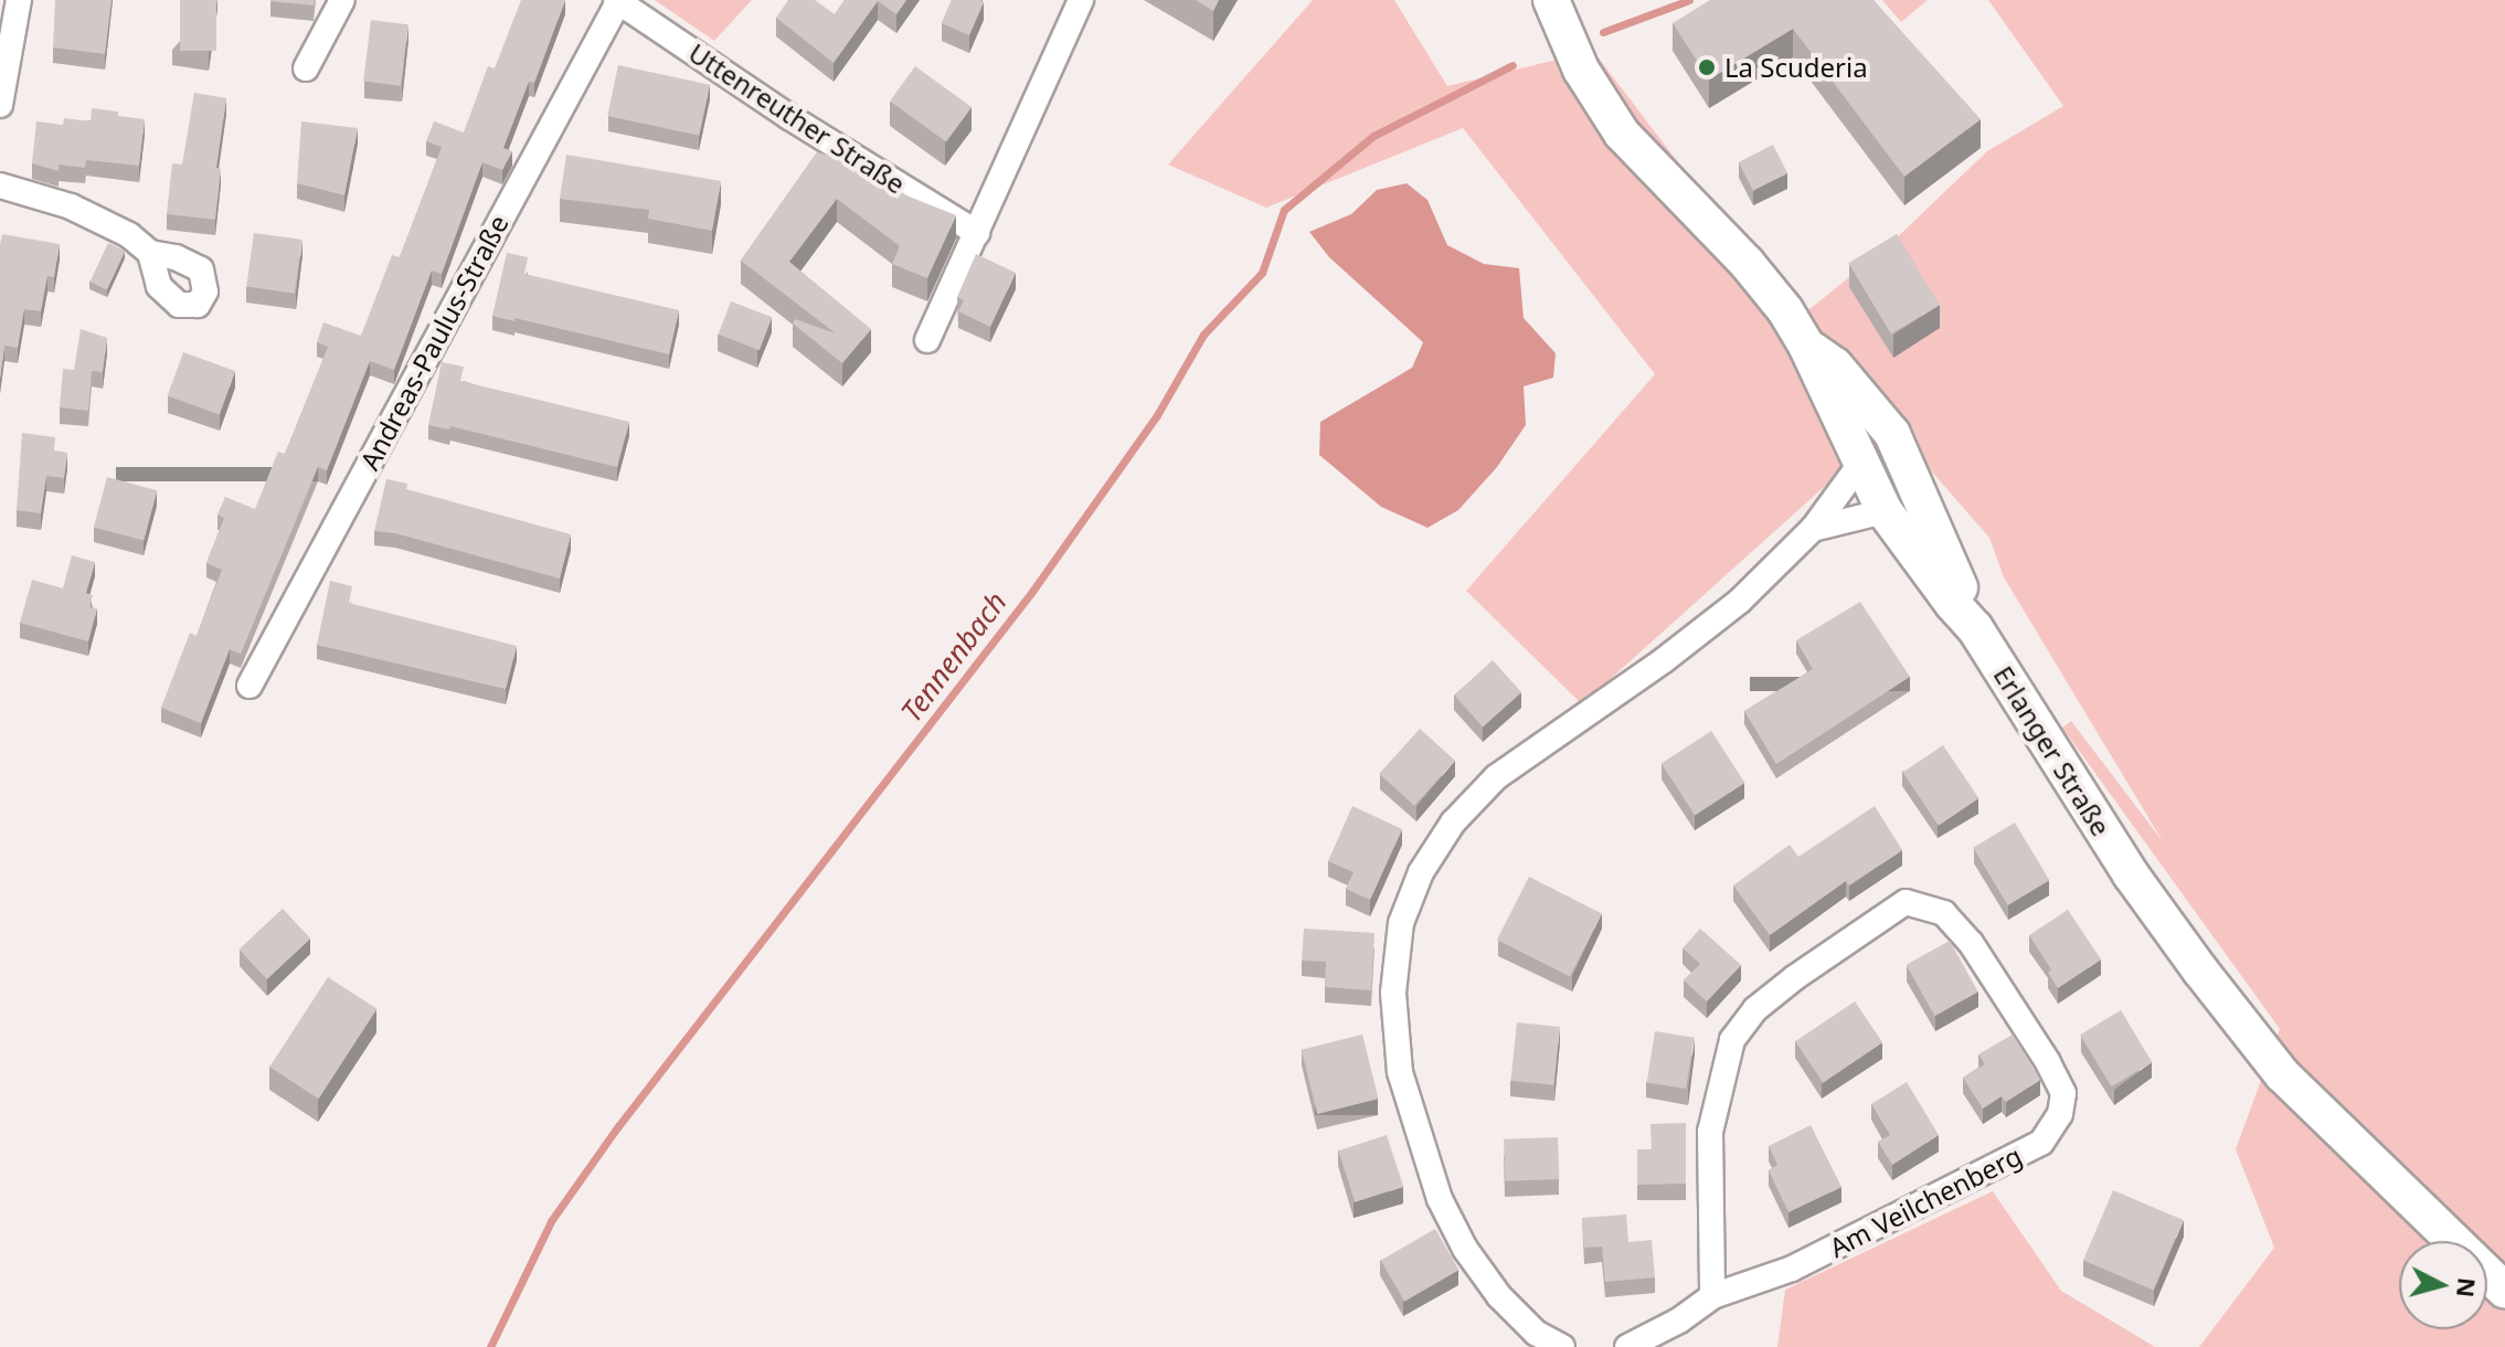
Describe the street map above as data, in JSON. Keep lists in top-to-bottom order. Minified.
{"streets":{"main road":["Erlanger Straße"],"street":["Uttenreuther Straße","Andreas-Paulus-Straße","Am Veilchenberg"]},"crossings":[["Uttenreuther Straße","Andreas-Paulus-Straße"]],"water":["Tennenbach"],"places":["La Scuderia"],"north":"right"}
